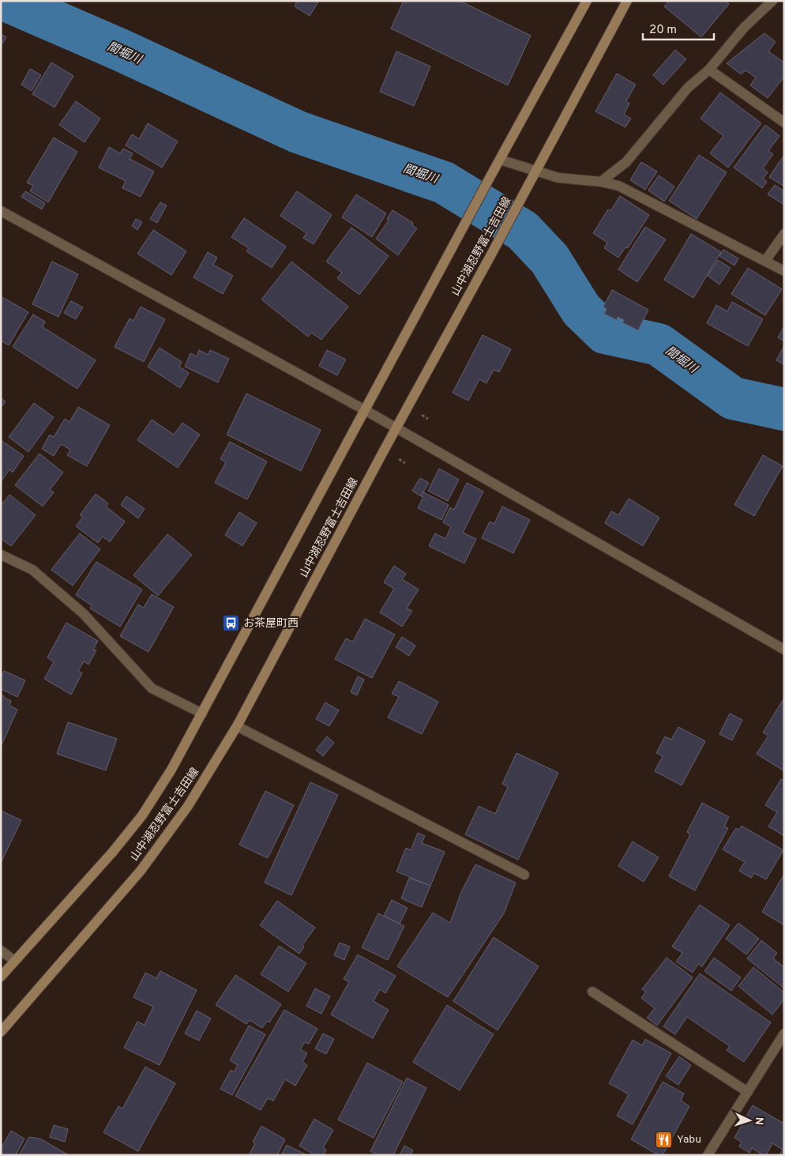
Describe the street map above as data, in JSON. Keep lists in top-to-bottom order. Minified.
{"streets":{"main road":["山中湖忍野富士吉田線"]},"water":["間堀川"],"places":{"bus stop":["お茶屋町西"],"restaurant":["Yabu"]},"scale_bar":"20 m","north":"right"}
